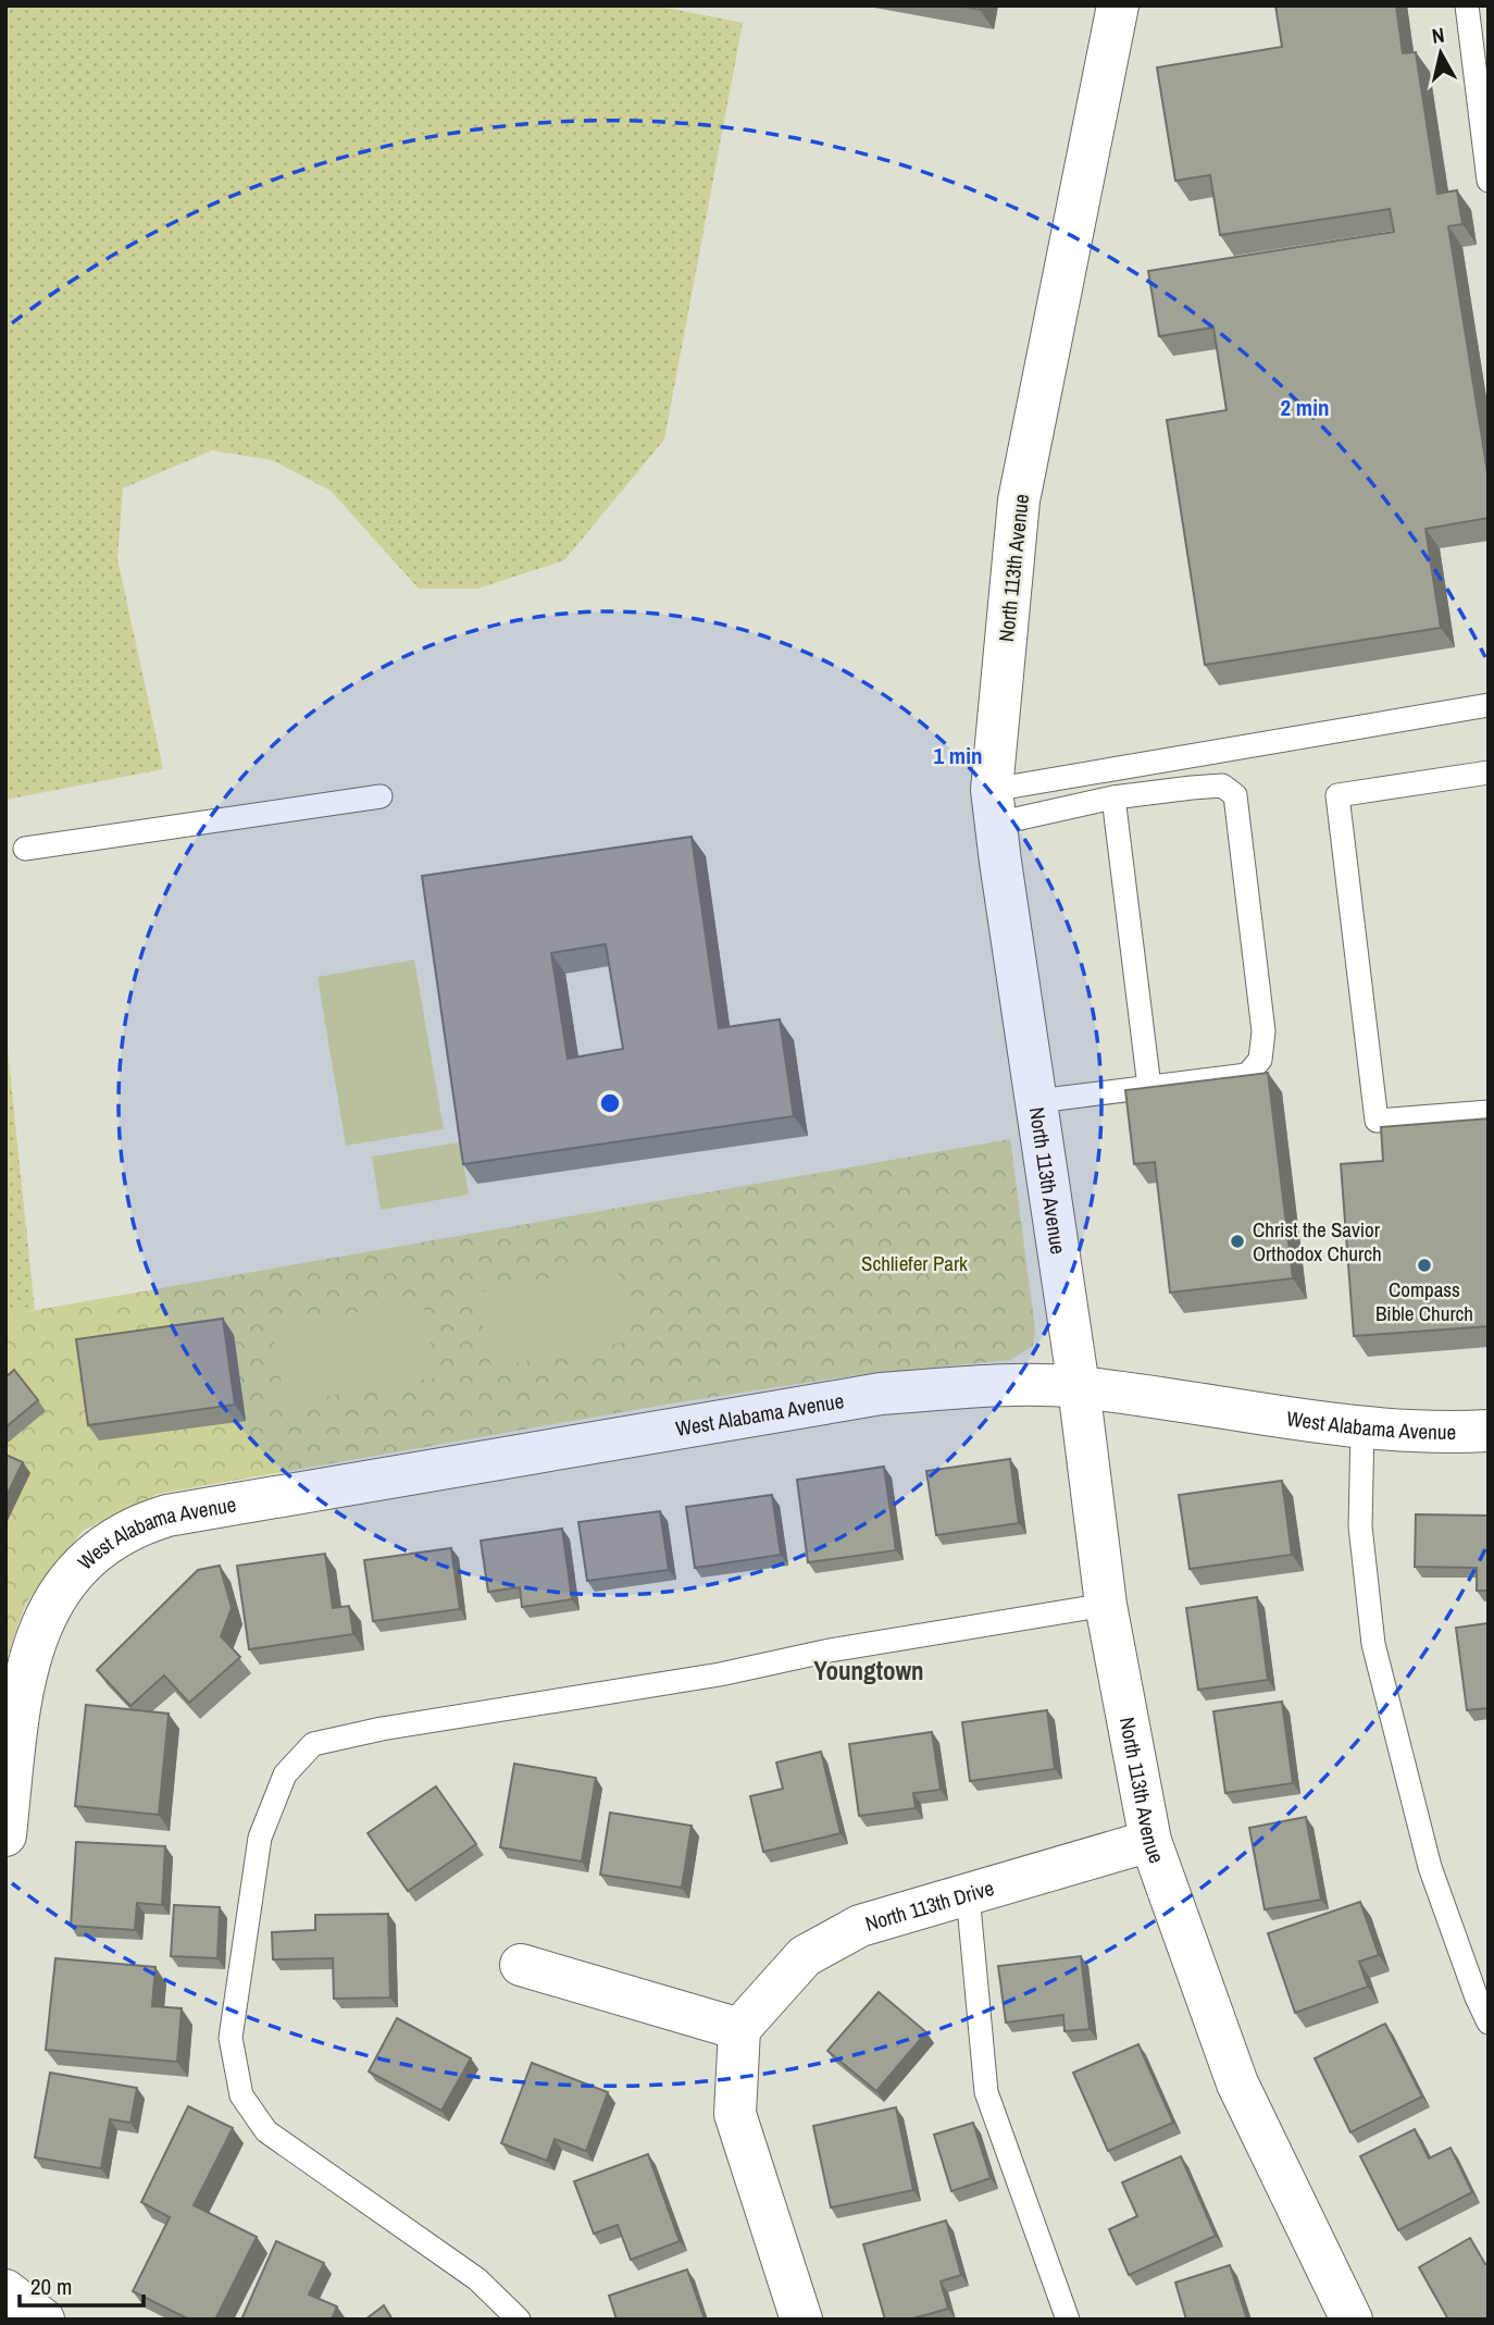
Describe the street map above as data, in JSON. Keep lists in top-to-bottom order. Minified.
{"streets":{"street":["North 113th Avenue","West Alabama Avenue","North 113th Drive"]},"crossings":[["North 113th Avenue","West Alabama Avenue"],["North 113th Avenue","North 113th Drive"]],"districts":["Youngtown"],"parks":["Schliefer Park"],"places":["Christ the Savior Orthodox Church","Compass Bible Church"],"scale_bar":"20 m","north":"top","rings":["2 min","1 min"]}
